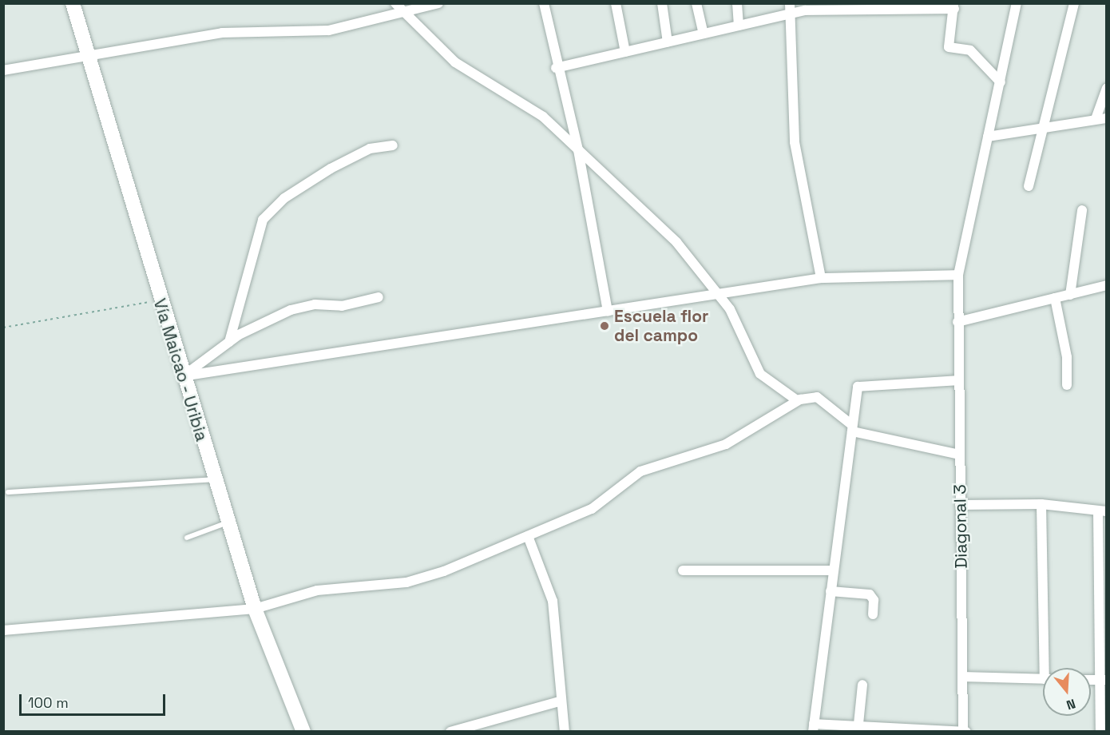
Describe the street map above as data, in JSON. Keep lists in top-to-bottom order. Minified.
{"streets":{"street":["Vía Maicao - Uribia","Diagonal 3"]},"places":["Escuela flor del campo"],"scale_bar":"100 m","north":"bottom"}
